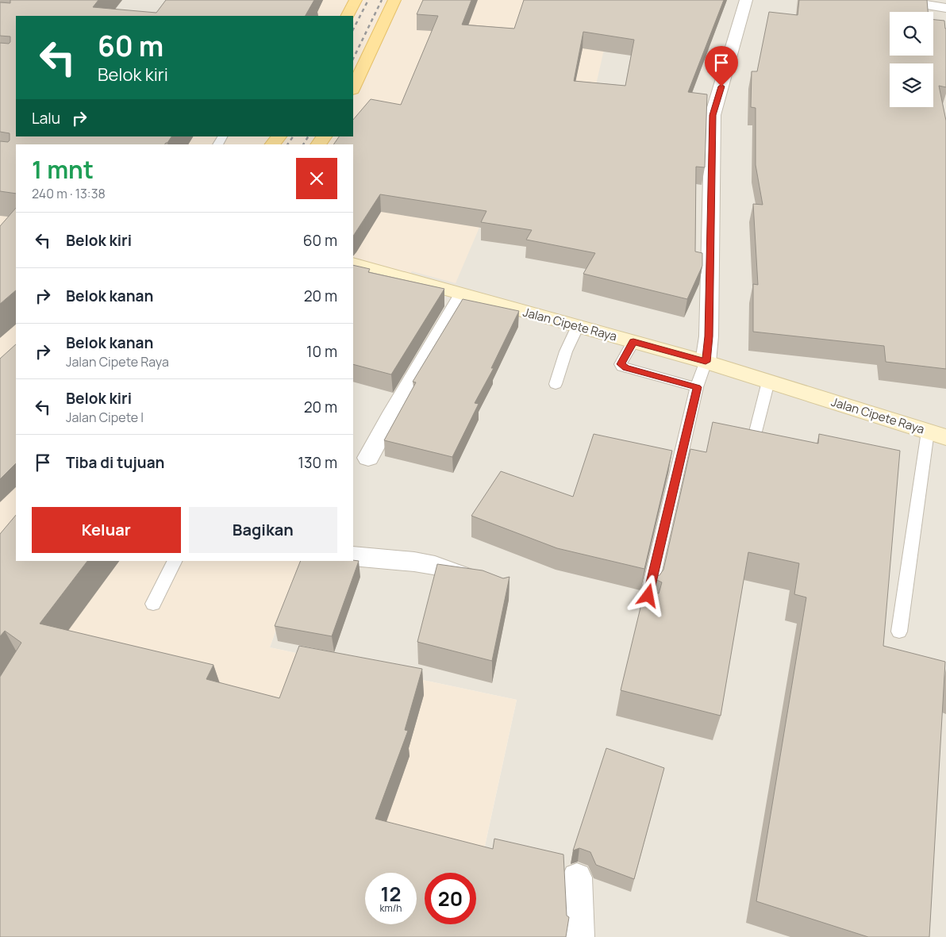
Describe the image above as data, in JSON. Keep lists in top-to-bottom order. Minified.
{"streets":{"main road":["Jalan Cipete Raya"]},"page":{"turn":["60 m","Belok kiri"],"then":"Lalu","heading":["1 mnt","240 m · 13:38"],"list":[{"name":"Belok kiri","value":"60 m"},{"name":"Belok kanan","value":"20 m"},{"name":"Belok kanan","note":"Jalan Cipete Raya","value":"10 m"},{"name":"Belok kiri","note":"Jalan Cipete I","value":"20 m"},{"name":"Tiba di tujuan","value":"130 m"}],"buttons":["Keluar","Bagikan"],"speed":"12 km/h","limit":"20"}}
